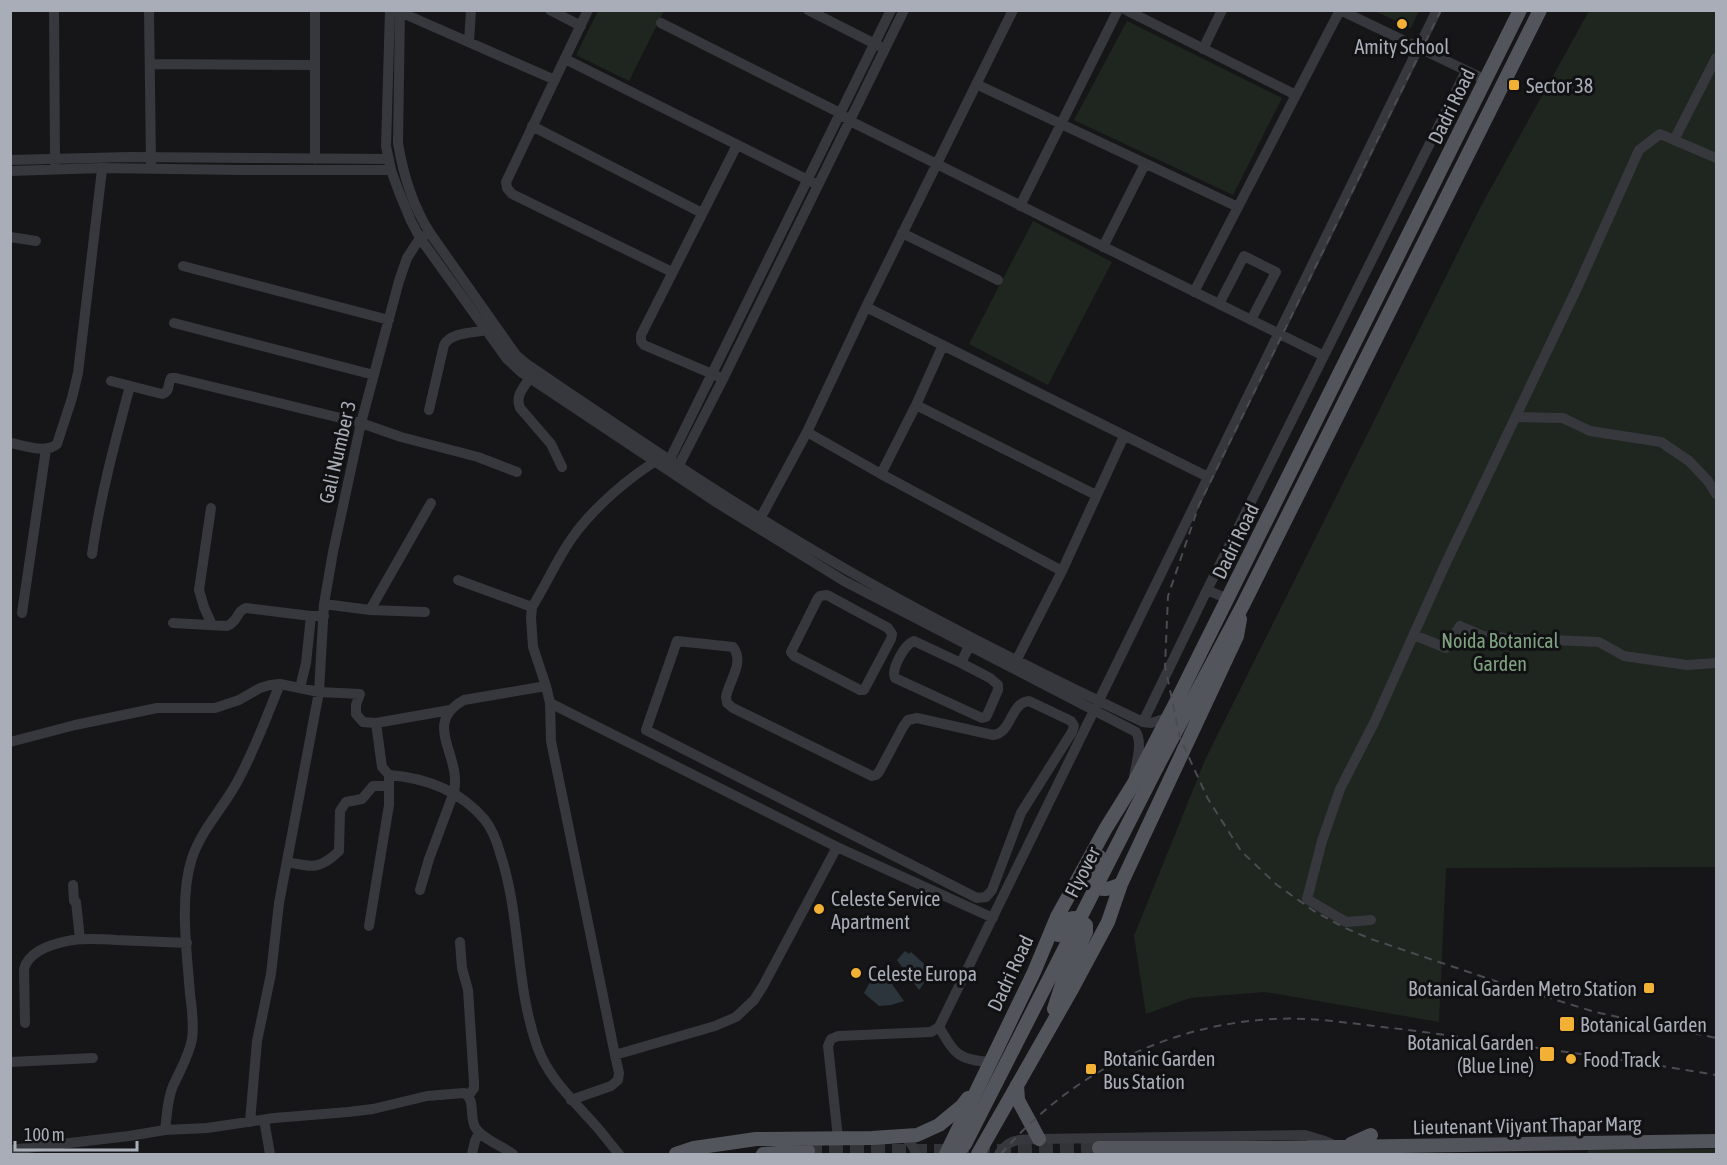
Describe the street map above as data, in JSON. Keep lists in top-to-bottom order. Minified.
{"streets":{"main road":["Dadri Road","Flyover","Lieutenant Vijyant Thapar Marg"],"street":["Gali Number 3"]},"crossings":[["Dadri Road","Flyover"]],"parks":["Noida Botanical Garden"],"places":{"other":["Amity School","Celeste Service Apartment","Celeste Europa","Food Track"],"transit":["Sector 38","Botanical Garden Metro Station","Botanical Garden","Botanical Garden (Blue Line)","Botanic Garden Bus Station"]},"scale_bar":"100 m"}
